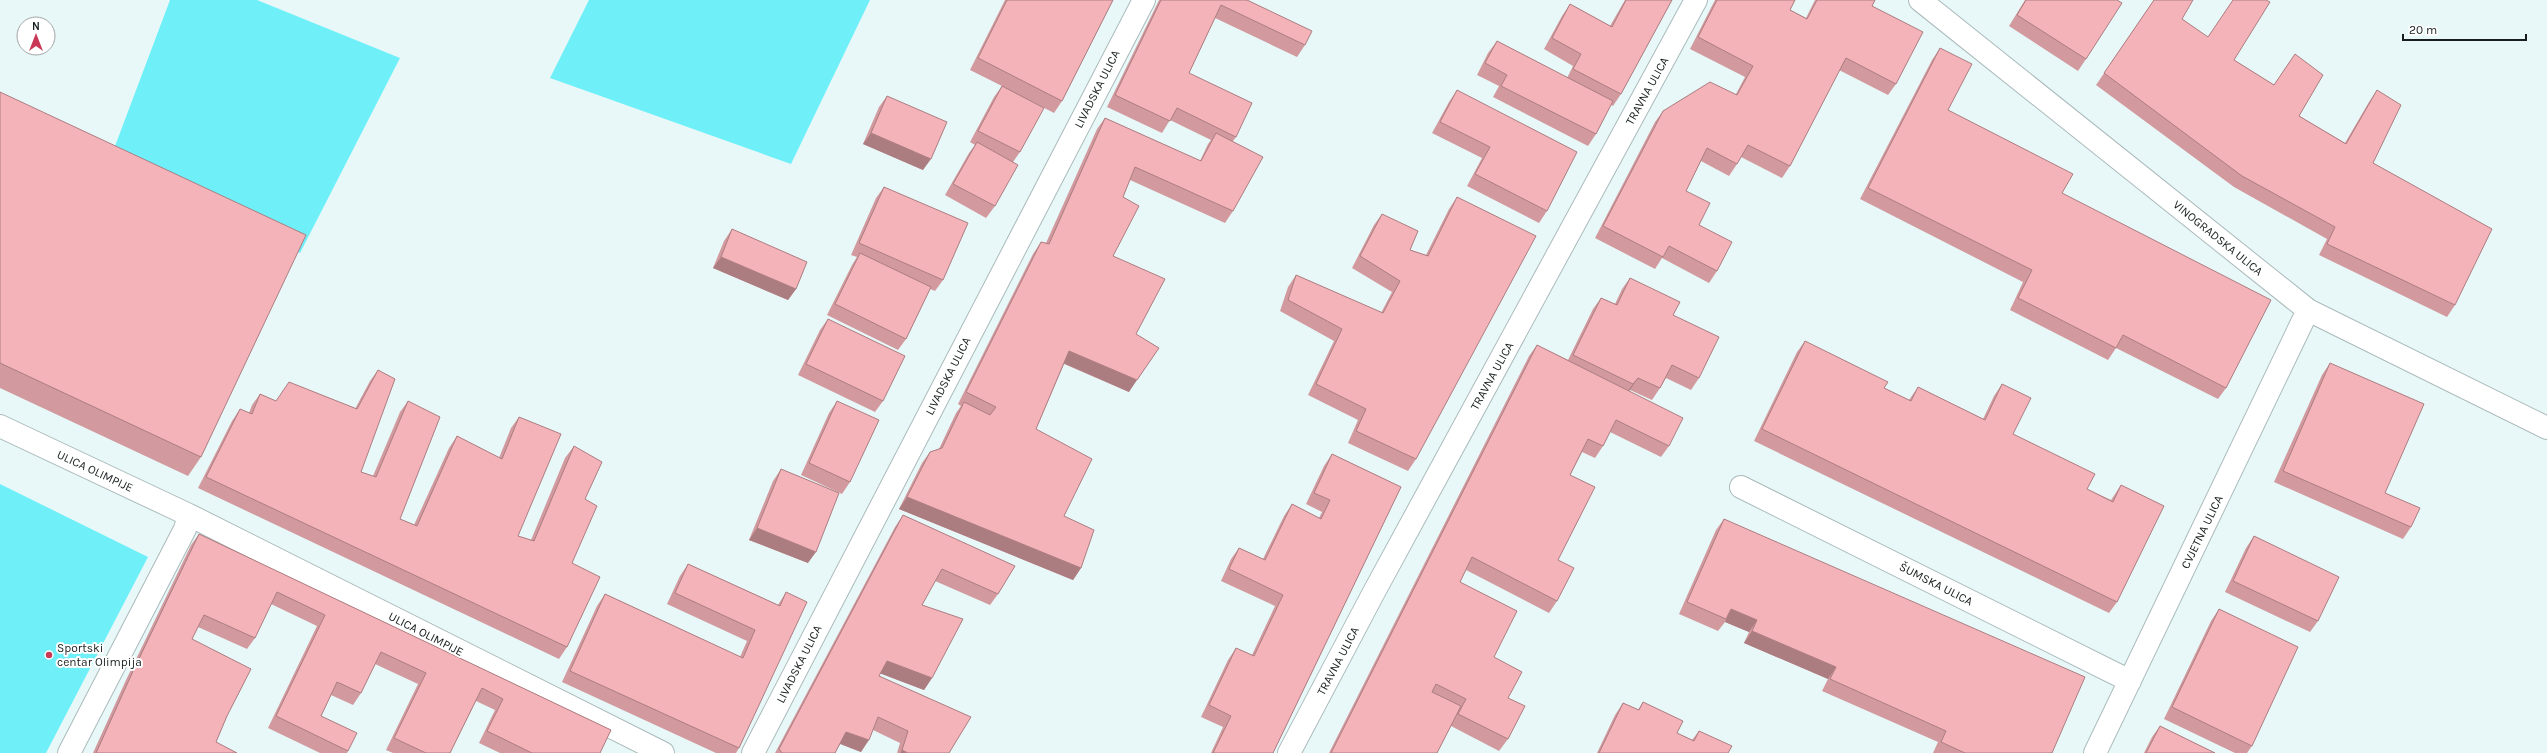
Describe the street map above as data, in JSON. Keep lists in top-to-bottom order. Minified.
{"streets":{"street":["LIVADSKA ULICA","TRAVNA ULICA","VINOGRADSKA ULICA","ULICA OLIMPIJE","CVJETNA ULICA","ŠUMSKA ULICA"]},"crossings":[["VINOGRADSKA ULICA","CVJETNA ULICA"],["CVJETNA ULICA","ŠUMSKA ULICA"]],"places":["Sportski centar Olimpija"],"scale_bar":"20 m","north":"top"}
